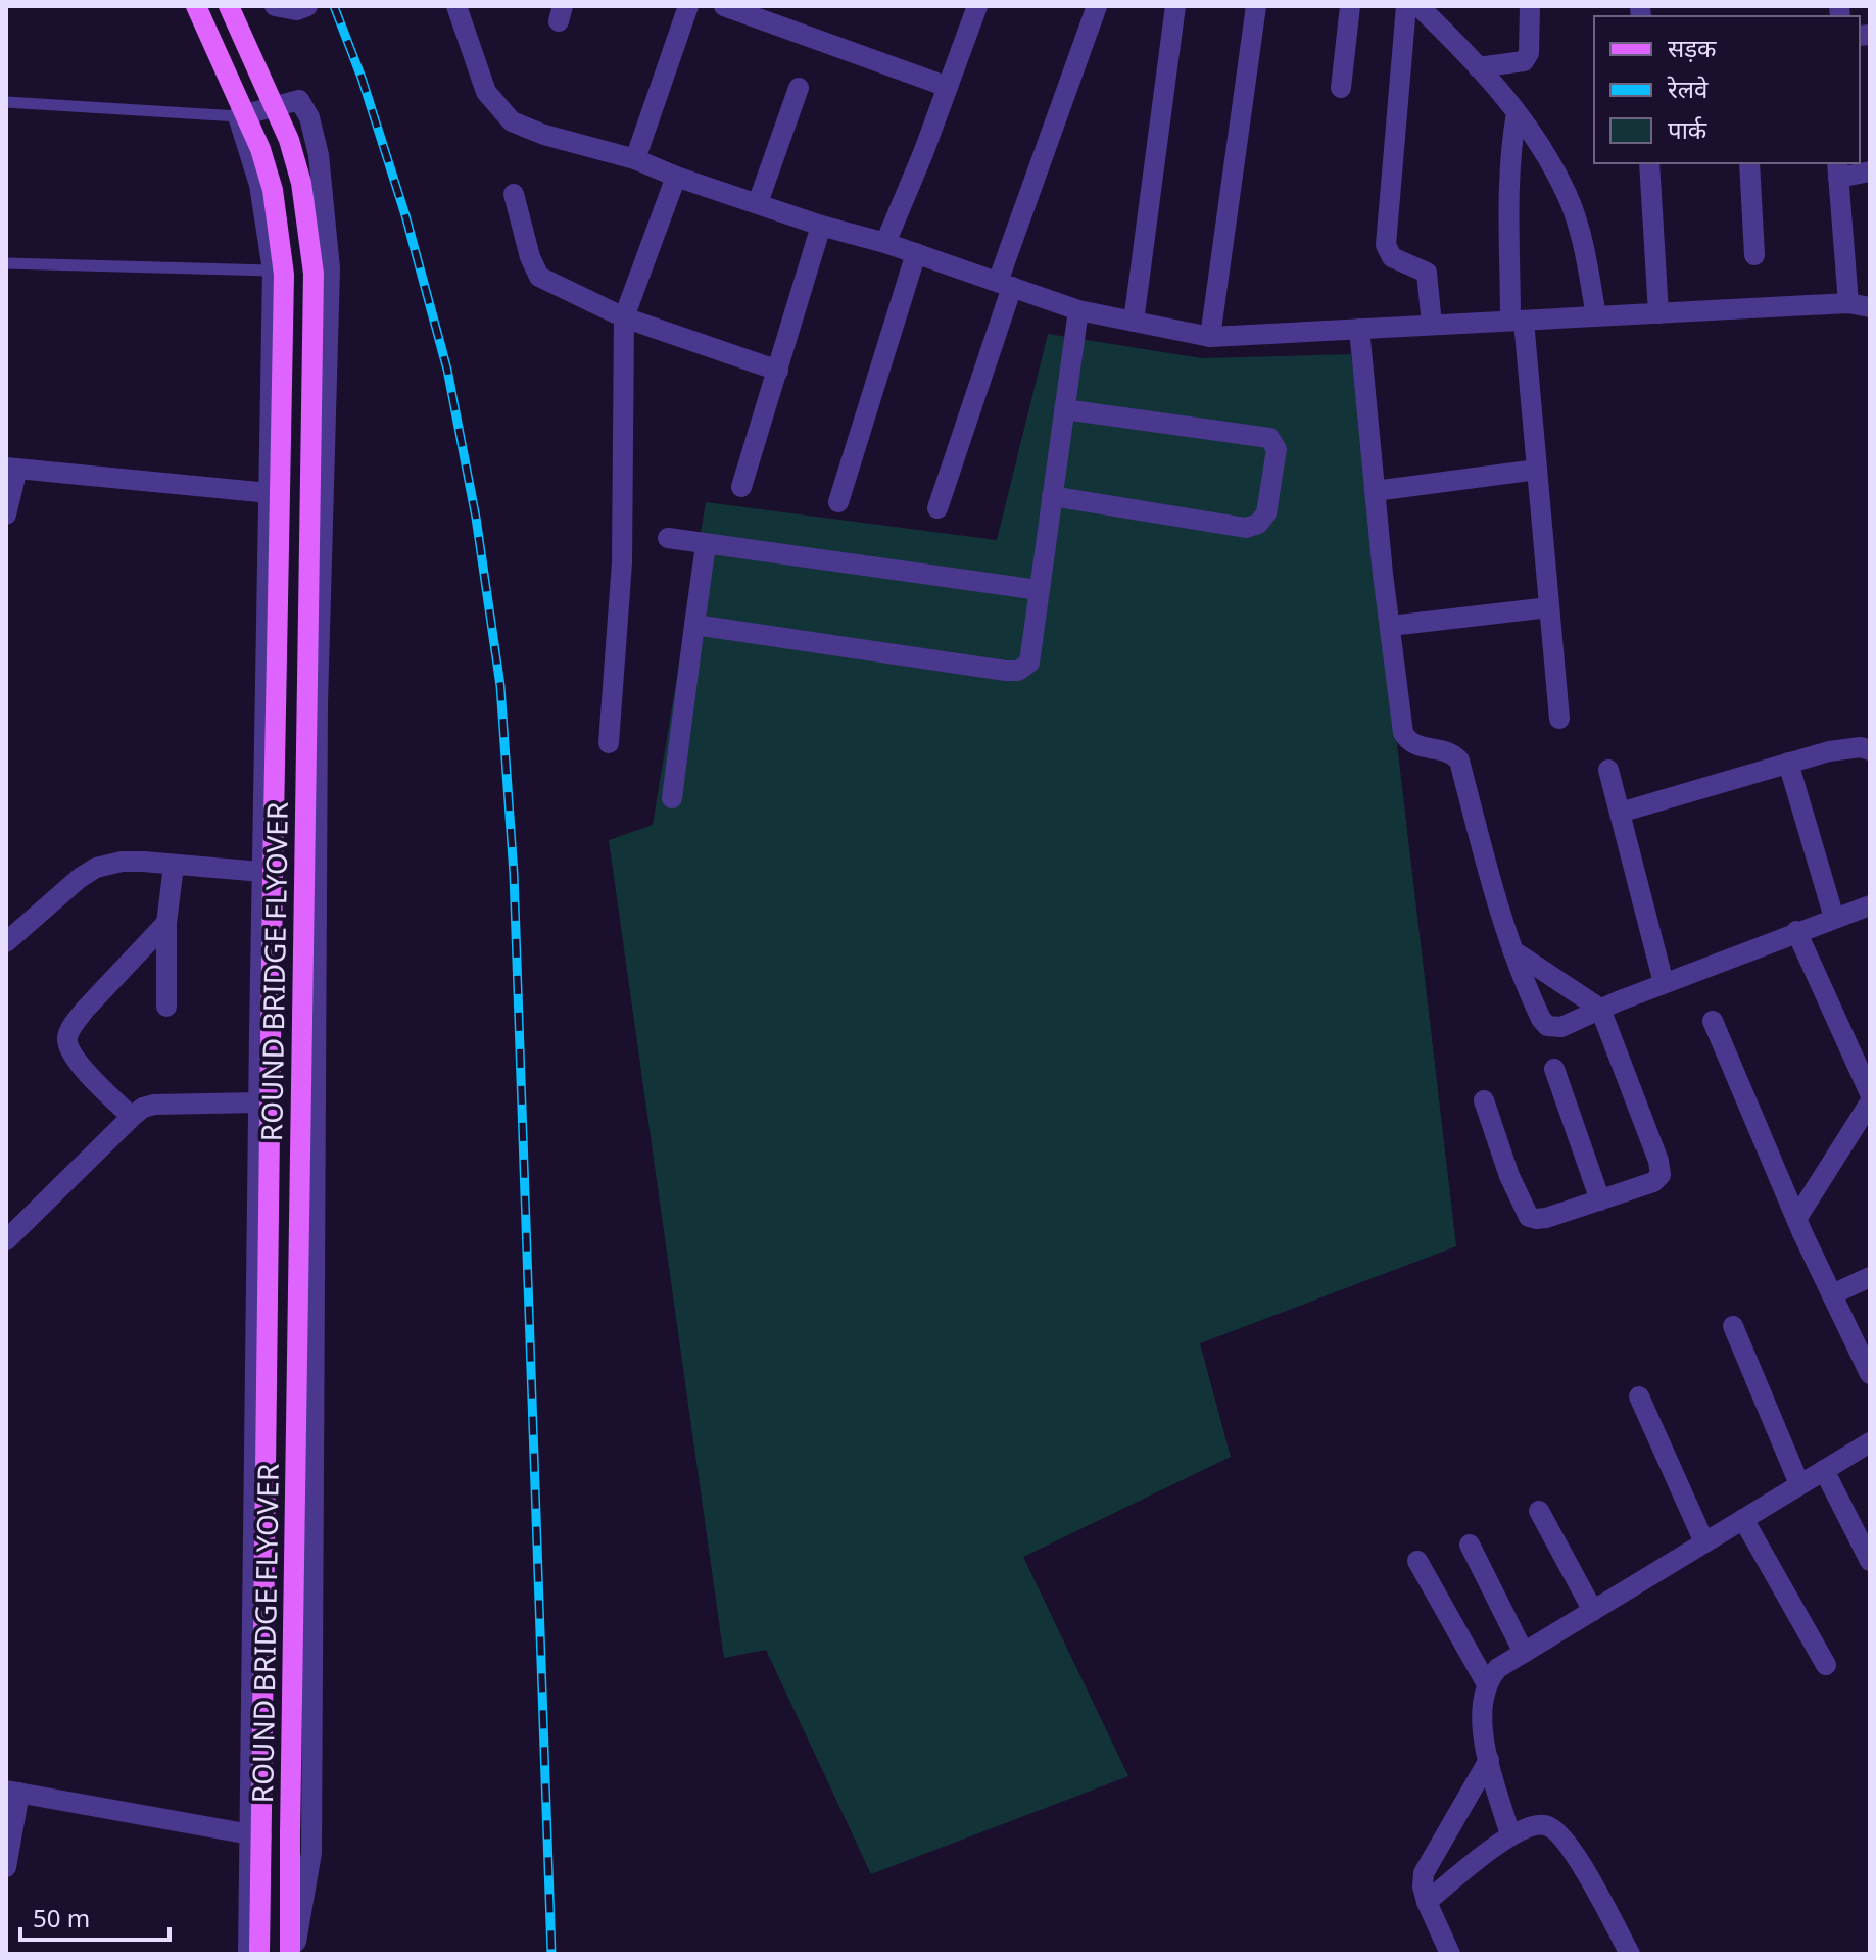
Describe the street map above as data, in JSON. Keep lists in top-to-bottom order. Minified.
{"streets":{"main road":["ROUND BRIDGE FLYOVER"]},"legend":["सड़क","रेलवे","पार्क"],"scale_bar":"50 m"}
